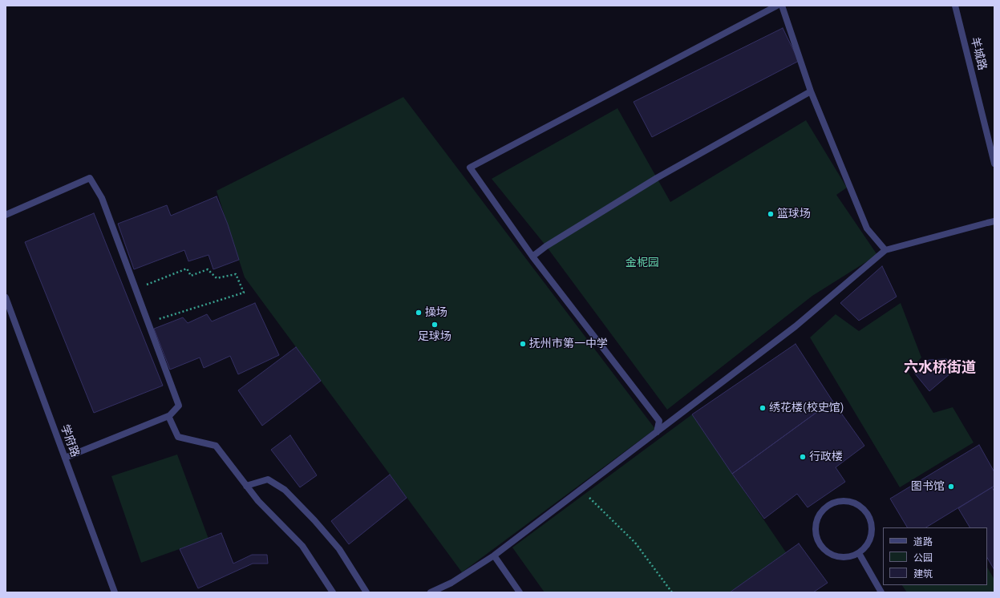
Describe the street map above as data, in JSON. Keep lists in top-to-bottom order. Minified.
{"streets":{"street":["羊城路","学府路"]},"districts":["六水桥街道"],"parks":["金柅园"],"places":["篮球场","操场","足球场","抚州市第一中学","绣花楼(校史馆)","行政楼","图书馆"],"legend":["道路","公园","建筑"]}
